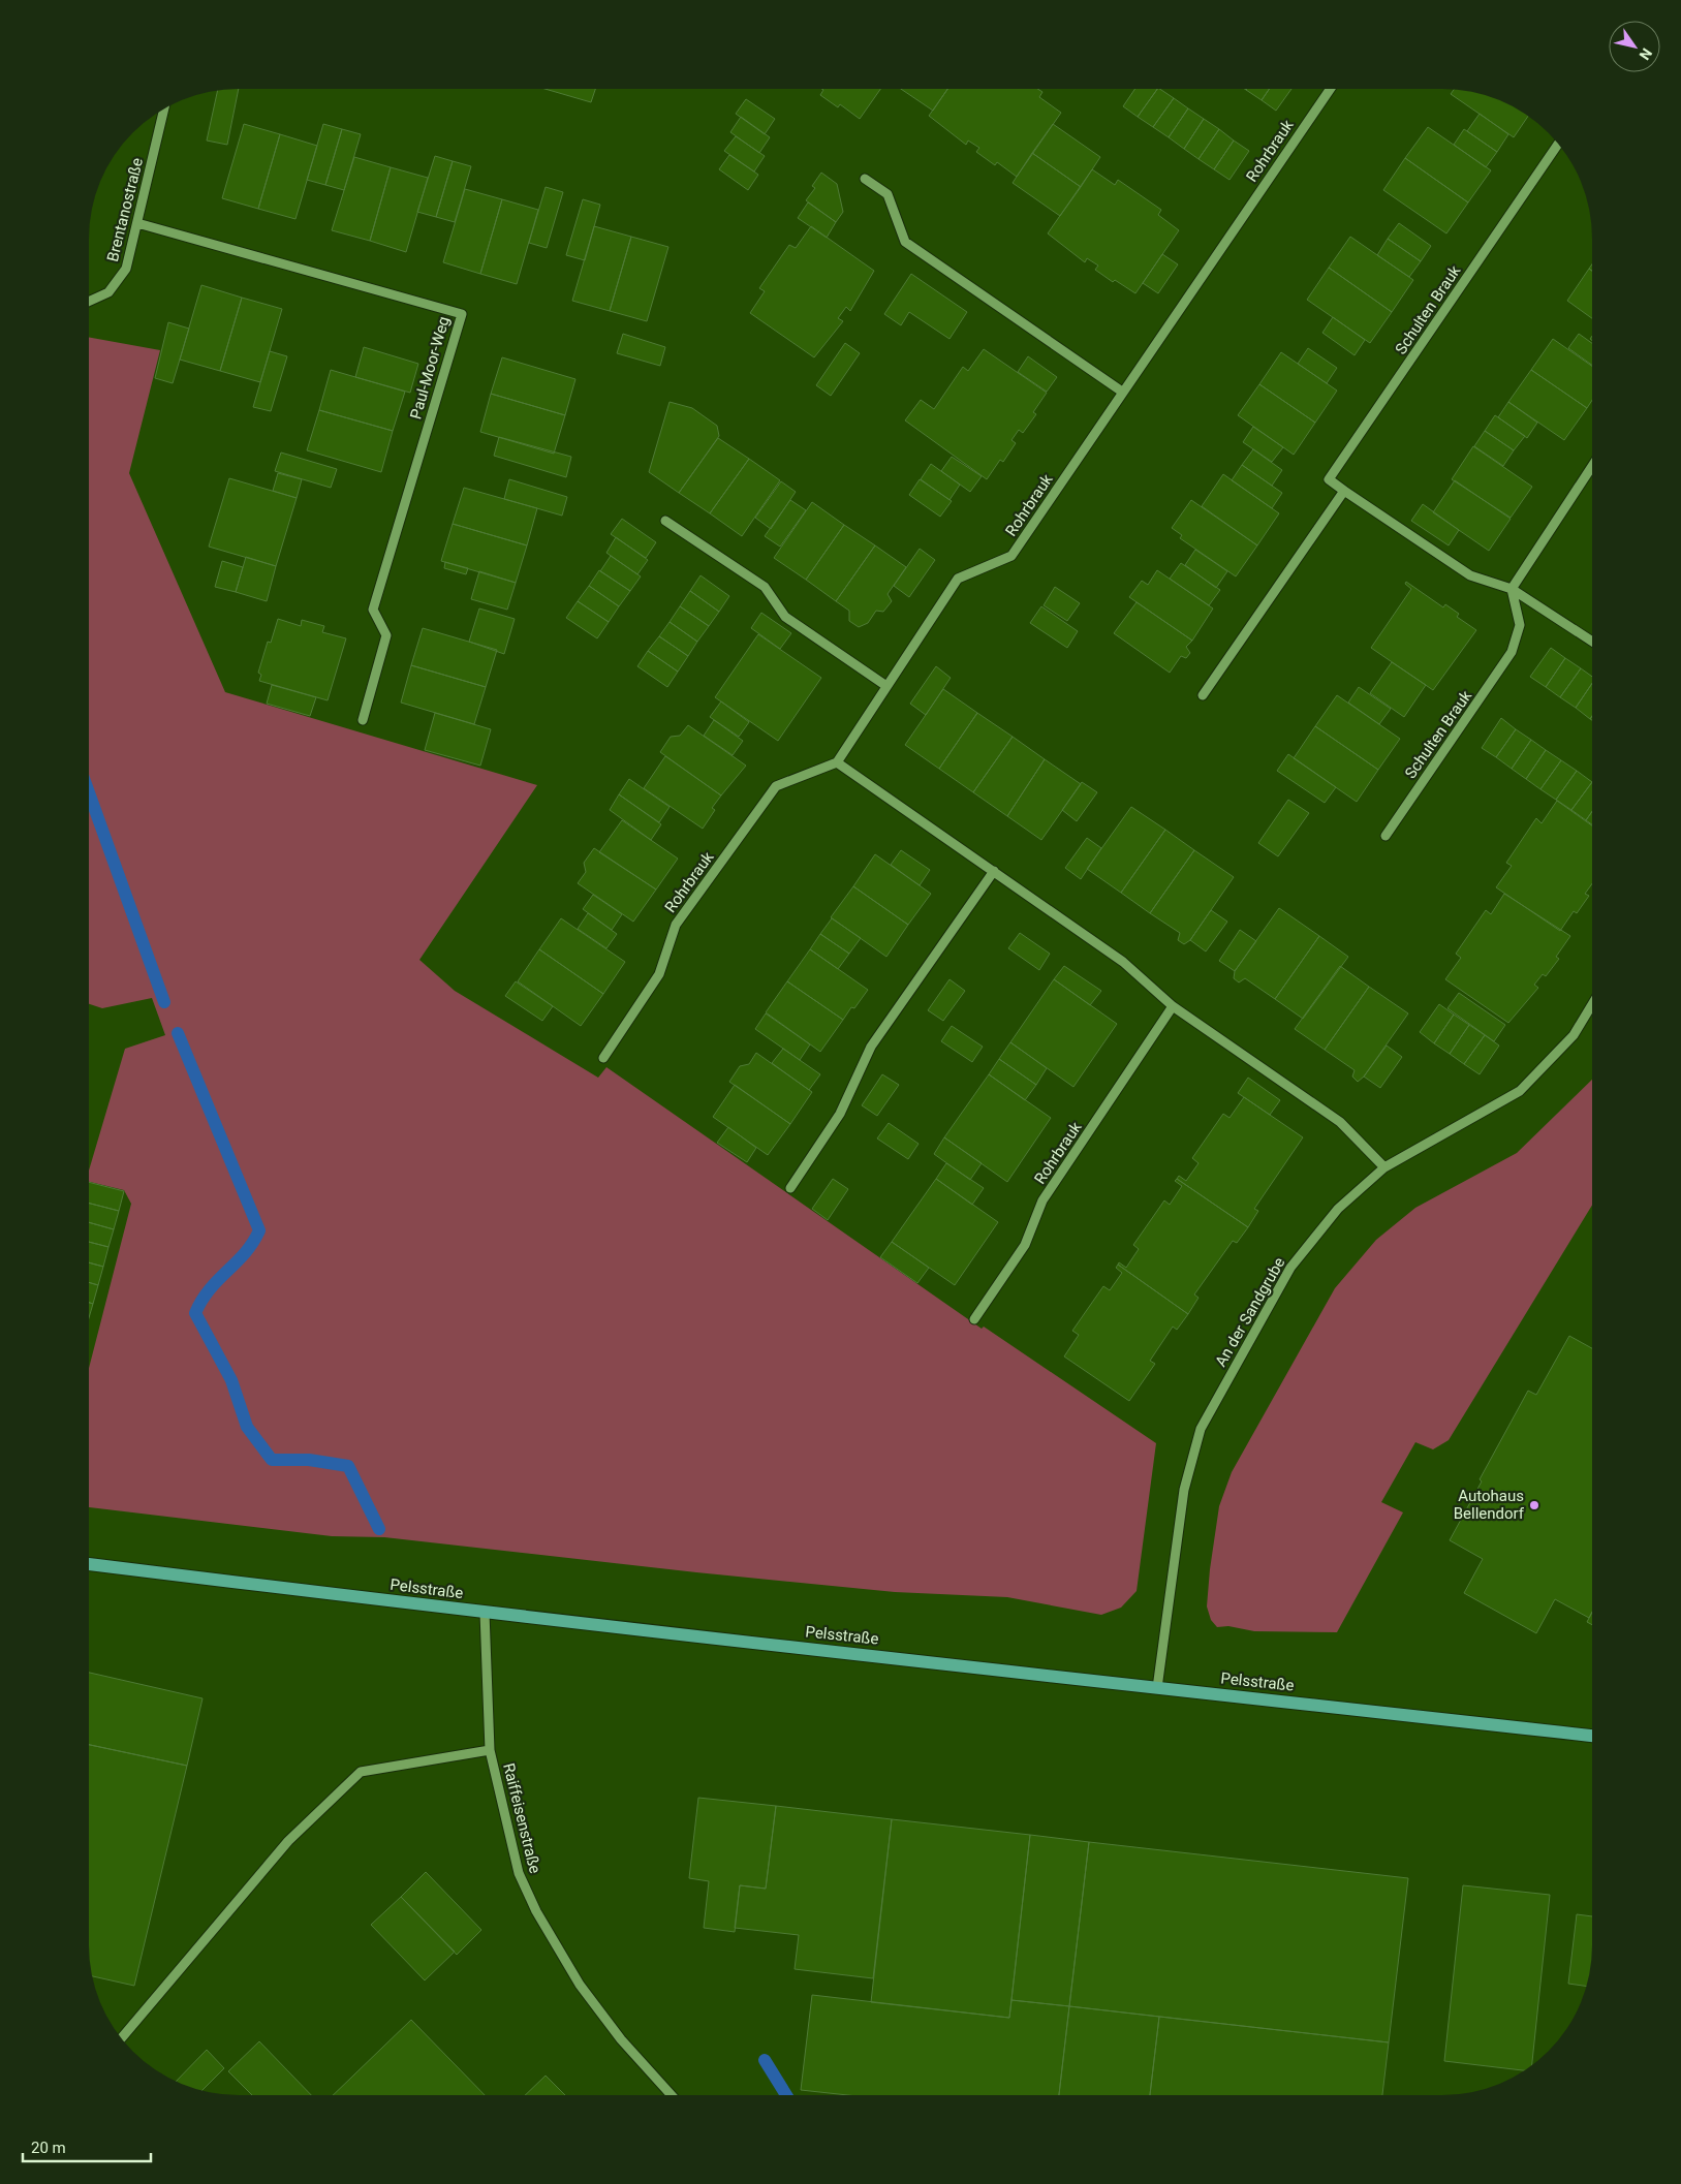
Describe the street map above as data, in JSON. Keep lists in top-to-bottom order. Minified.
{"streets":{"main road":["Pelsstraße"],"street":["Rohrbrauk","Brentanostraße","Schulten Brauk","Paul-Moor-Weg","An der Sandgrube","Raiffeisenstraße"]},"crossings":[["Brentanostraße","Paul-Moor-Weg"],["An der Sandgrube","Pelsstraße"],["Pelsstraße","Raiffeisenstraße"]],"places":["Autohaus Bellendorf"],"scale_bar":"20 m","north":"bottom right"}
